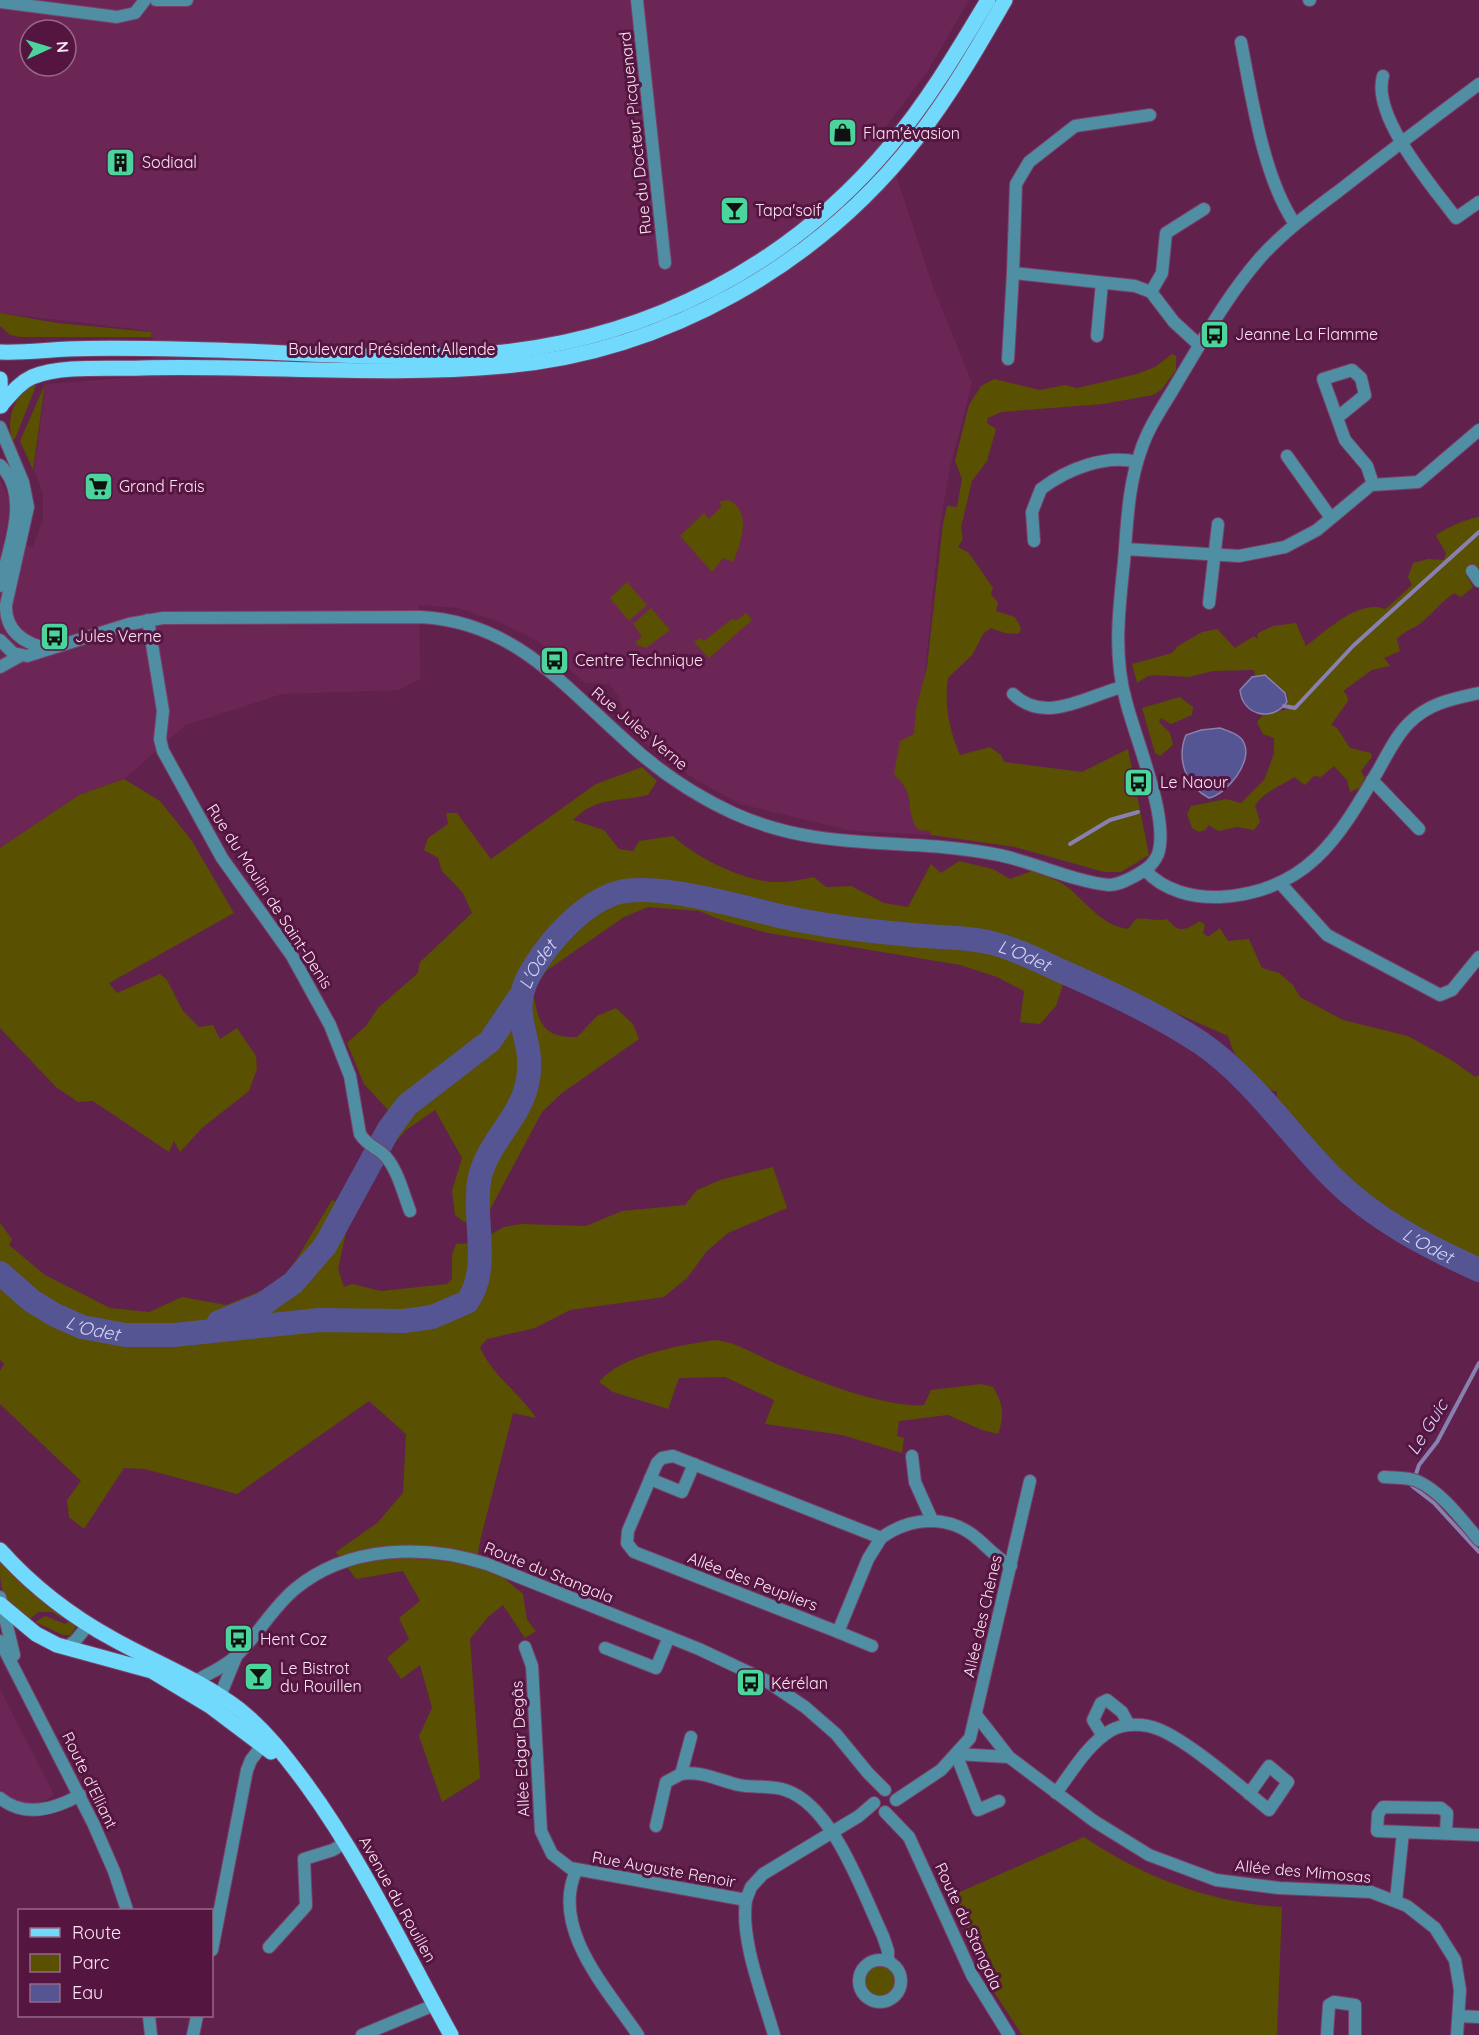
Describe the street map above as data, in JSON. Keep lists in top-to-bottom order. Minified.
{"streets":{"main road":["Boulevard Président Allende","Avenue du Rouillen"],"street":["Rue du Docteur Picquenard","Rue Jules Verne","Rue du Moulin de Saint-Denis","Route du Stangala","Allée des Peupliers","Allée des Chênes","Allée Edgar Degâs","Route d'Elliant","Rue Auguste Renoir","Allée des Mimosas"]},"crossings":[["Rue Jules Verne","Rue du Moulin de Saint-Denis"],["Route du Stangala","Rue Auguste Renoir"],["Route du Stangala","Avenue du Rouillen"],["Allée des Chênes","Allée des Mimosas"],["Allée Edgar Degâs","Rue Auguste Renoir"],["Route d'Elliant","Avenue du Rouillen"]],"water":["L'Odet","Le Guic"],"places":{"shop":["Flam'évasion"],"building":["Sodiaal"],"bar":["Tapa'soif","Le Bistrot du Rouillen"],"bus stop":["Jeanne La Flamme","Jules Verne","Centre Technique","Le Naour","Hent Coz","Kérélan"],"supermarket":["Grand Frais"]},"legend":["Route","Parc","Eau"],"north":"right"}
